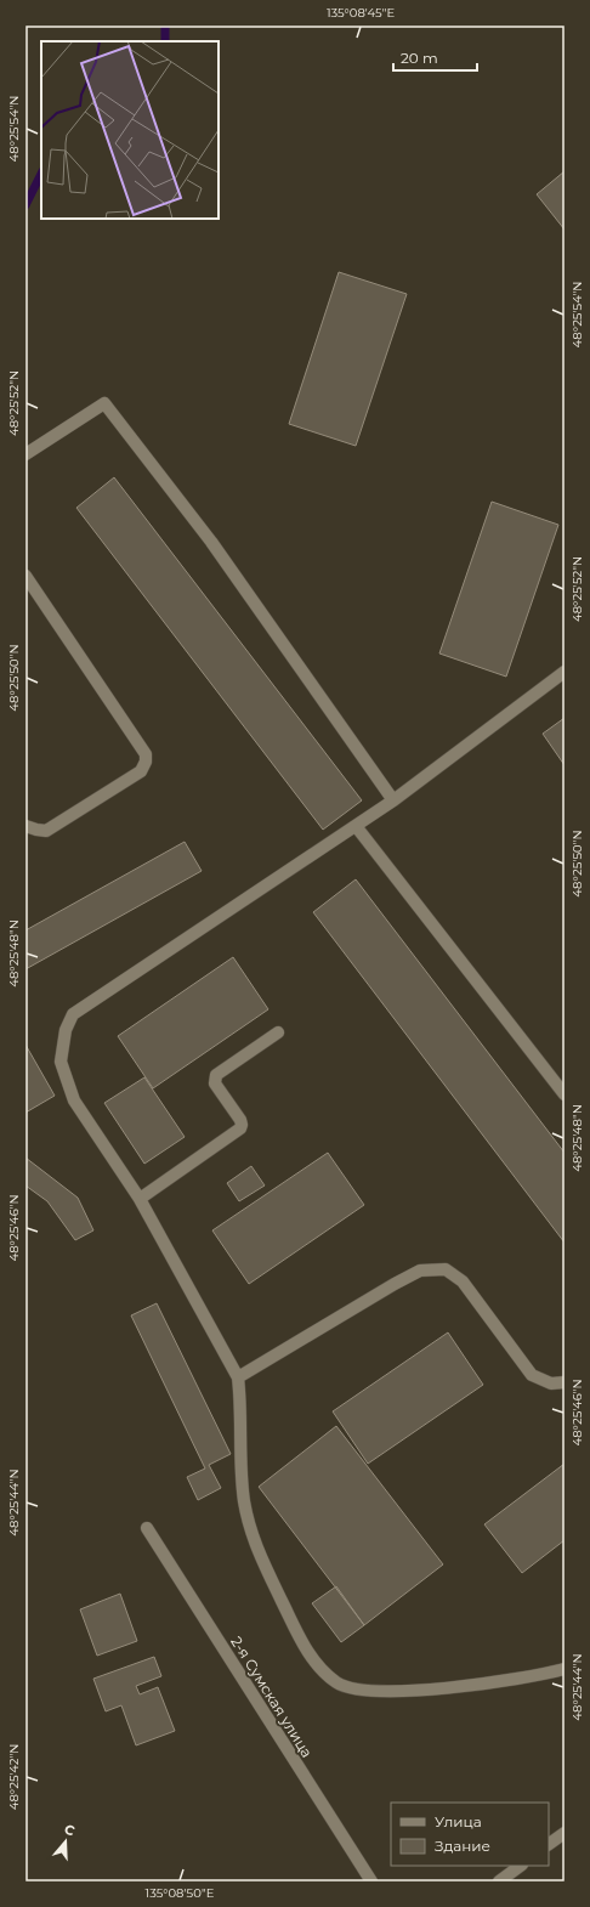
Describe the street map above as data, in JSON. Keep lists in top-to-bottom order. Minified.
{"streets":{"street":["2-я Сумская улица"]},"legend":["Улица","Здание"],"scale_bar":"20 m","north":"top","coordinates":["135°08'45\"E","48°25'54\"N","48°25'52\"N","48°25'50\"N","48°25'48\"N","48°25'46\"N","48°25'44\"N","48°25'42\"N","135°08'50\"E"]}
